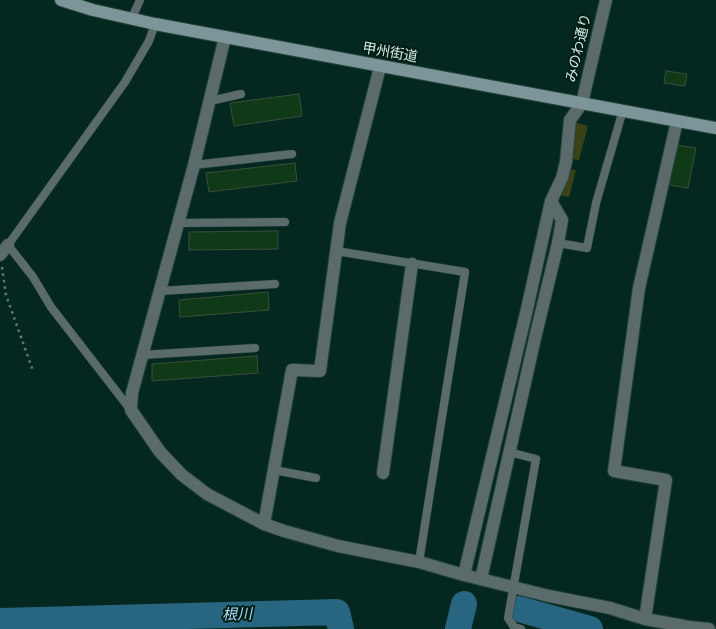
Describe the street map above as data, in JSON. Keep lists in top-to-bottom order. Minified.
{"streets":{"main road":["甲州街道"],"street":["みのわ通り"]},"crossings":[["みのわ通り","甲州街道"]],"water":["根川"]}
